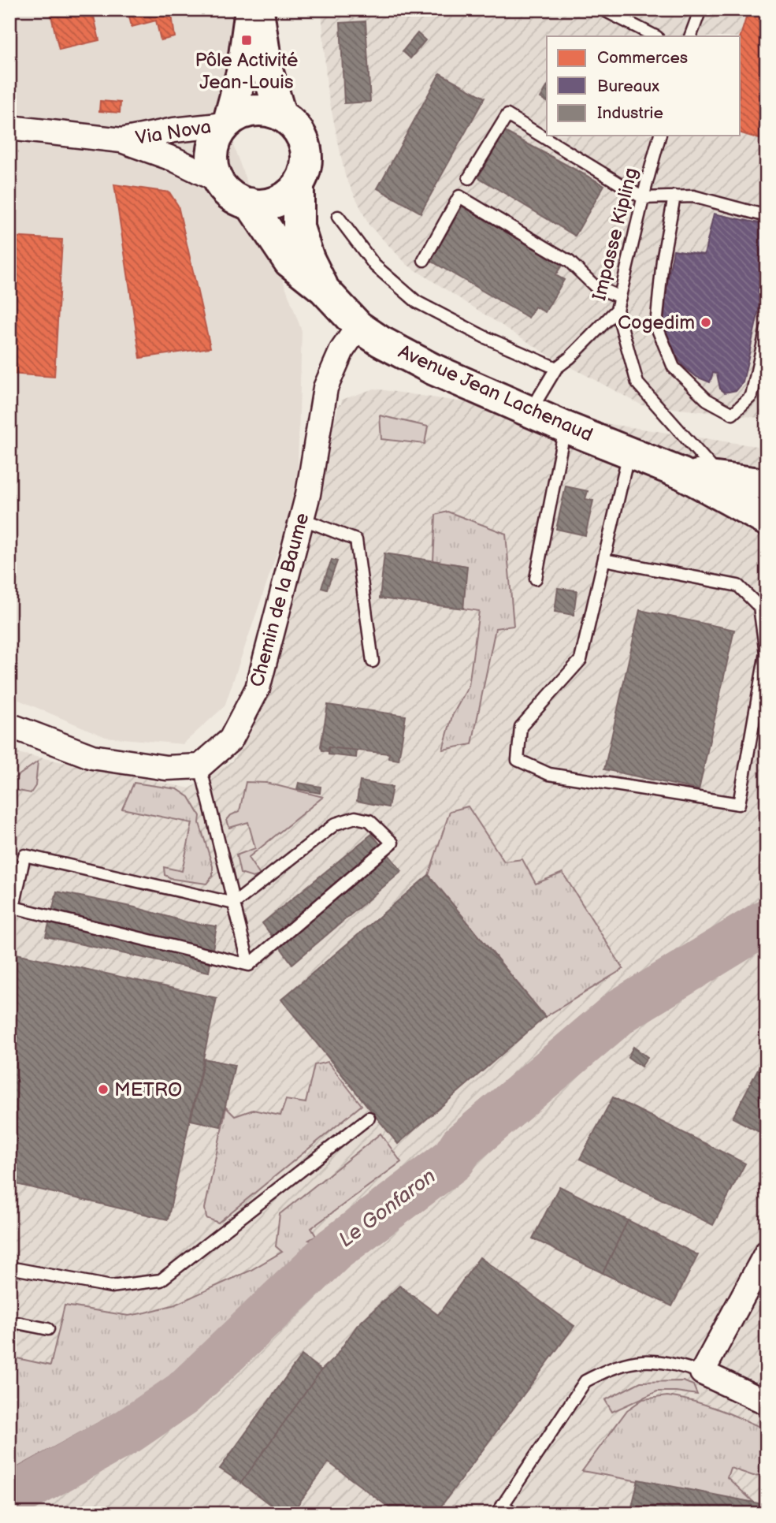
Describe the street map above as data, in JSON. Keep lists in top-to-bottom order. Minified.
{"streets":{"street":["Via Nova","Avenue Jean Lachenaud","Chemin de la Baume"],"lane":["Impasse Kipling"]},"crossings":[["Via Nova","Avenue Jean Lachenaud"],["Impasse Kipling","Avenue Jean Lachenaud"],["Avenue Jean Lachenaud","Chemin de la Baume"]],"water":["Le Gonfaron"],"places":{"transit":["Pôle Activité Jean-Louis"],"other":["Cogedim","METRO"]},"legend":["Commerces","Bureaux","Industrie"]}
